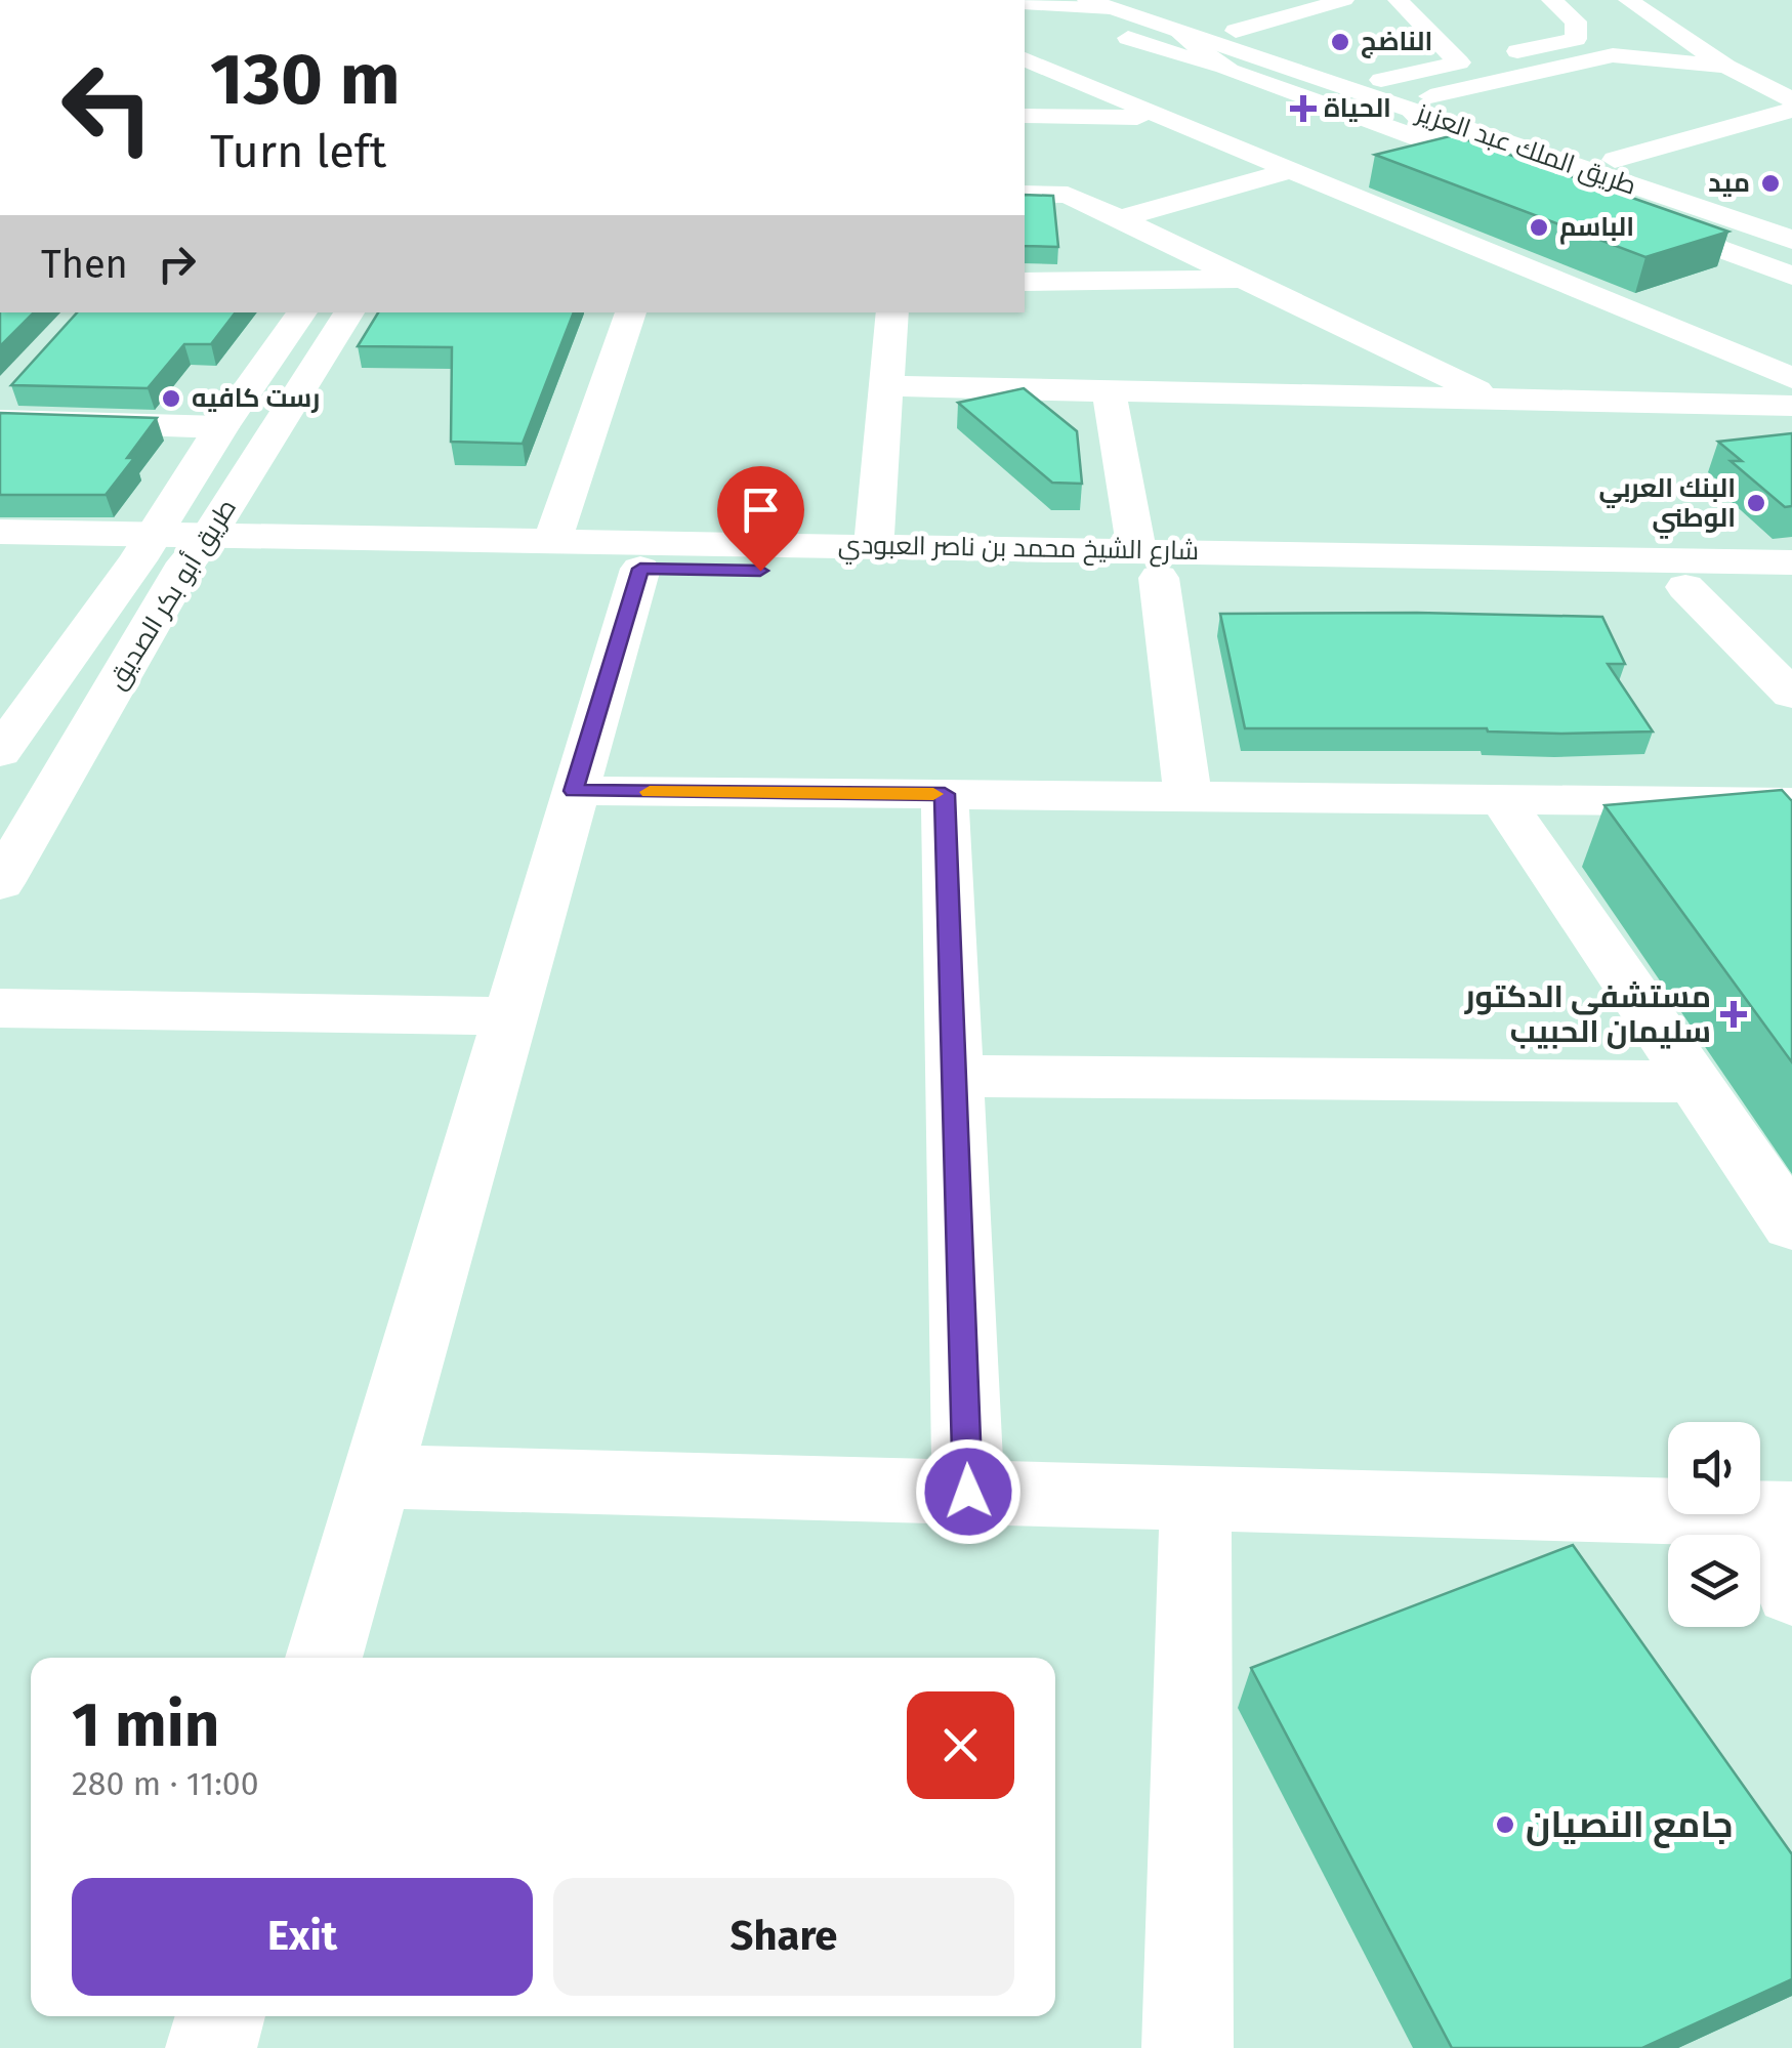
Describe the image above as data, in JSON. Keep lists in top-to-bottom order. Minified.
{"streets":{"main road":["طريق الملك عبد العزيز","شارع الشيخ محمد بن ناصر العبودي","طريق أبو بكر الصديق"]},"crossings":[["شارع الشيخ محمد بن ناصر العبودي","طريق أبو بكر الصديق"]],"places":{"other":["الناضج","ميد","الباسم","رست كافيه","البنك العربي الوطني","جامع النصيان"],"health":["الحياة","مستشفى الدكتور سليمان الحبيب"]},"page":{"turn":["130 m","Turn left"],"then":"Then","heading":["1 min","280 m · 11:00"],"buttons":["Exit","Share"]}}
